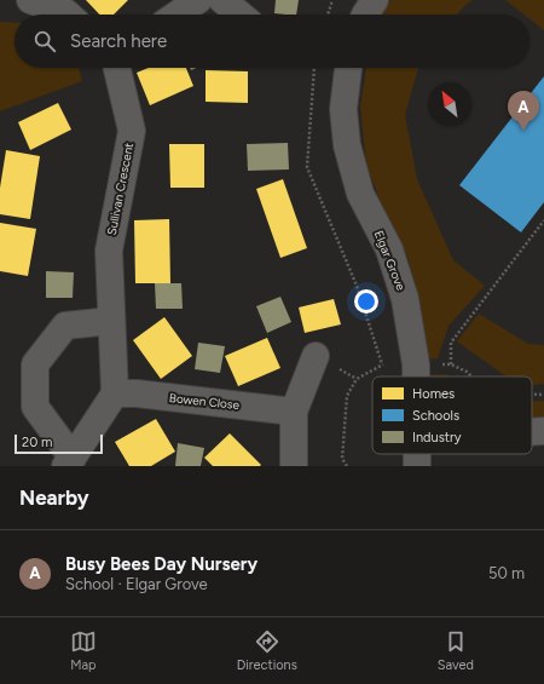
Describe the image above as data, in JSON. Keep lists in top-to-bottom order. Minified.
{"streets":{"street":["Sullivan Crescent","Elgar Grove","Bowen Close"]},"crossings":[["Sullivan Crescent","Bowen Close"]],"legend":["Homes","Schools","Industry"],"scale_bar":"20 m","north":"top left","page":{"search":"Search here","pins":"A","scale":"20 m","heading":"Nearby","list":[{"mark":"A","name":"Busy Bees Day Nursery","note":"School · Elgar Grove","value":"50 m"}],"nav":["Map","Directions","Saved"]}}
